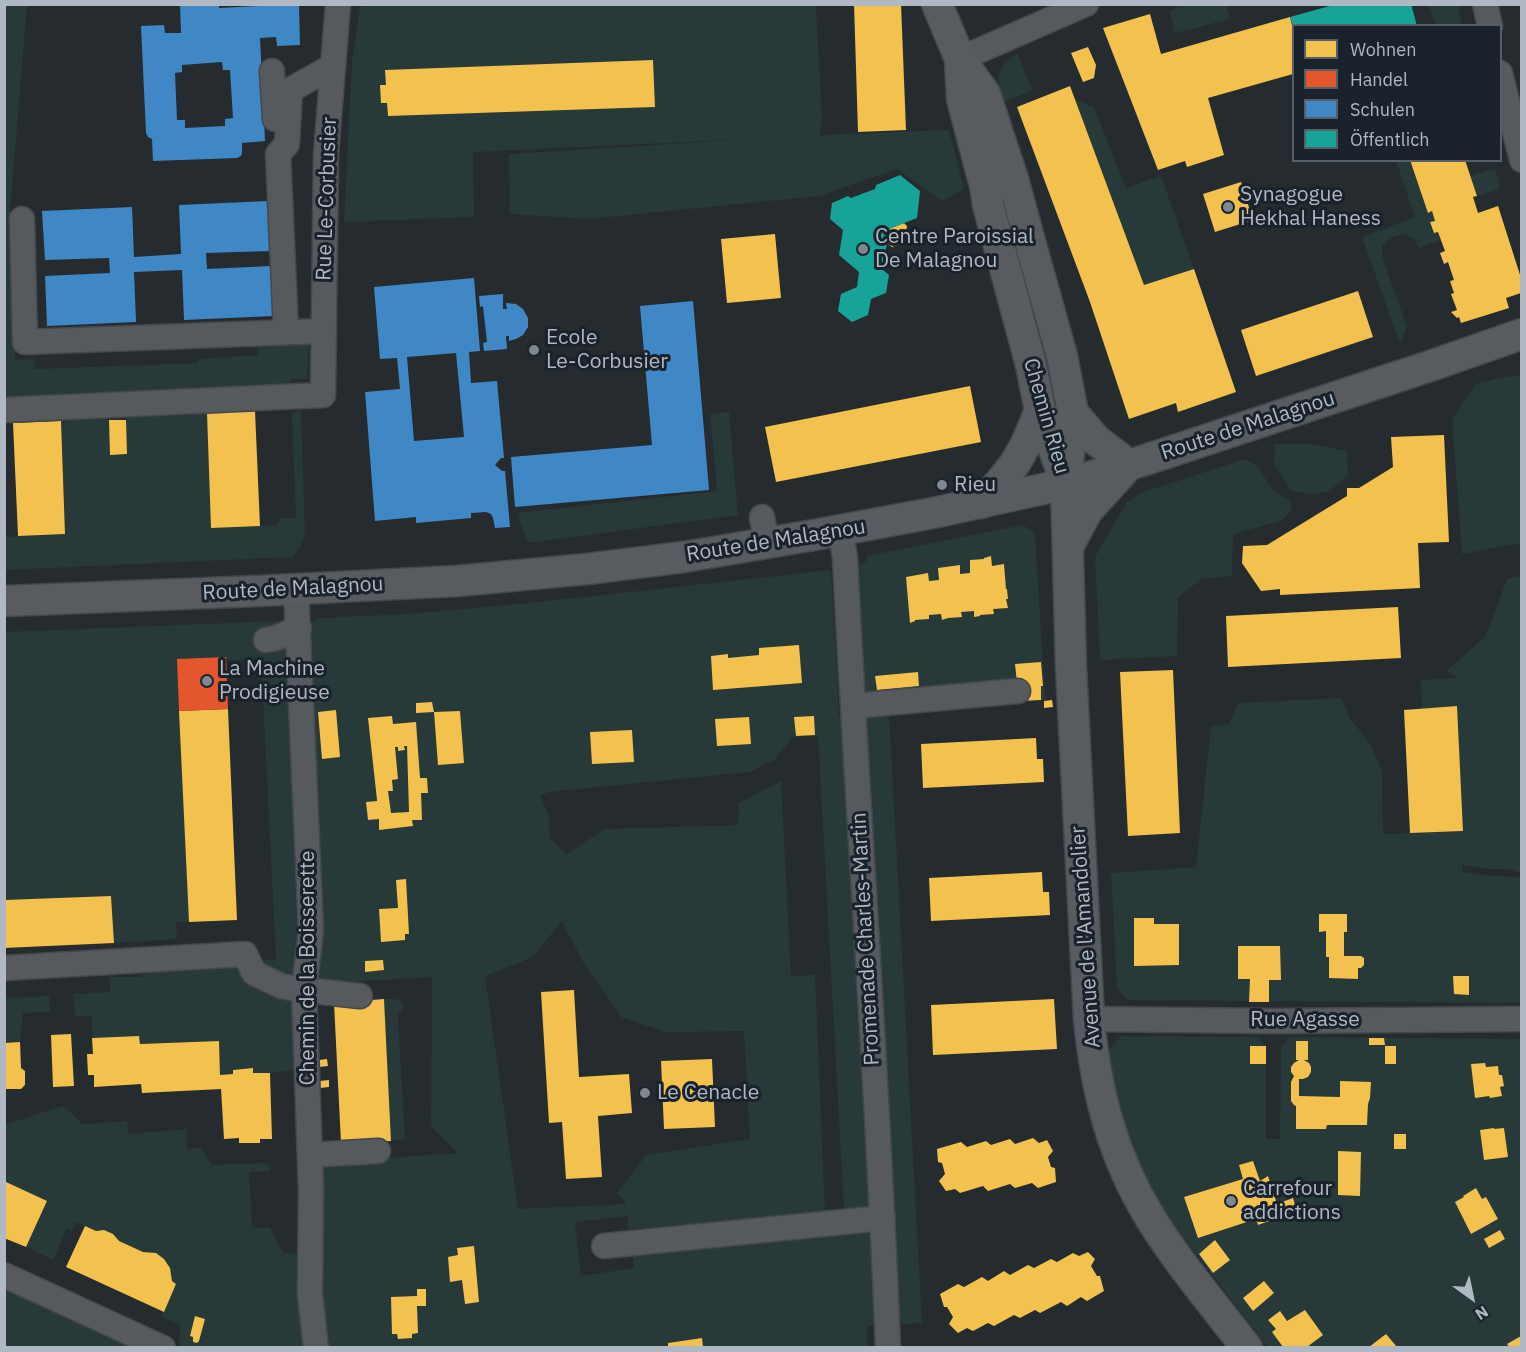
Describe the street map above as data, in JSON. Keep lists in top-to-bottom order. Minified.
{"streets":{"main road":["Chemin Rieu","Route de Malagnou","Avenue de l'Amandolier"],"street":["Rue Le-Corbusier","Promenade Charles-Martin","Chemin de la Boisserette","Rue Agasse"]},"crossings":[["Chemin Rieu","Route de Malagnou"],["Chemin Rieu","Avenue de l'Amandolier"],["Route de Malagnou","Avenue de l'Amandolier"],["Route de Malagnou","Promenade Charles-Martin"],["Route de Malagnou","Chemin de la Boisserette"],["Avenue de l'Amandolier","Rue Agasse"]],"places":["Synagogue Hekhal Haness","Centre Paroissial De Malagnou","Ecole Le-Corbusier","Rieu","La Machine Prodigieuse","Le Cenacle","Carrefour addictions"],"legend":["Wohnen","Handel","Schulen","Öffentlich"],"north":"bottom right"}
